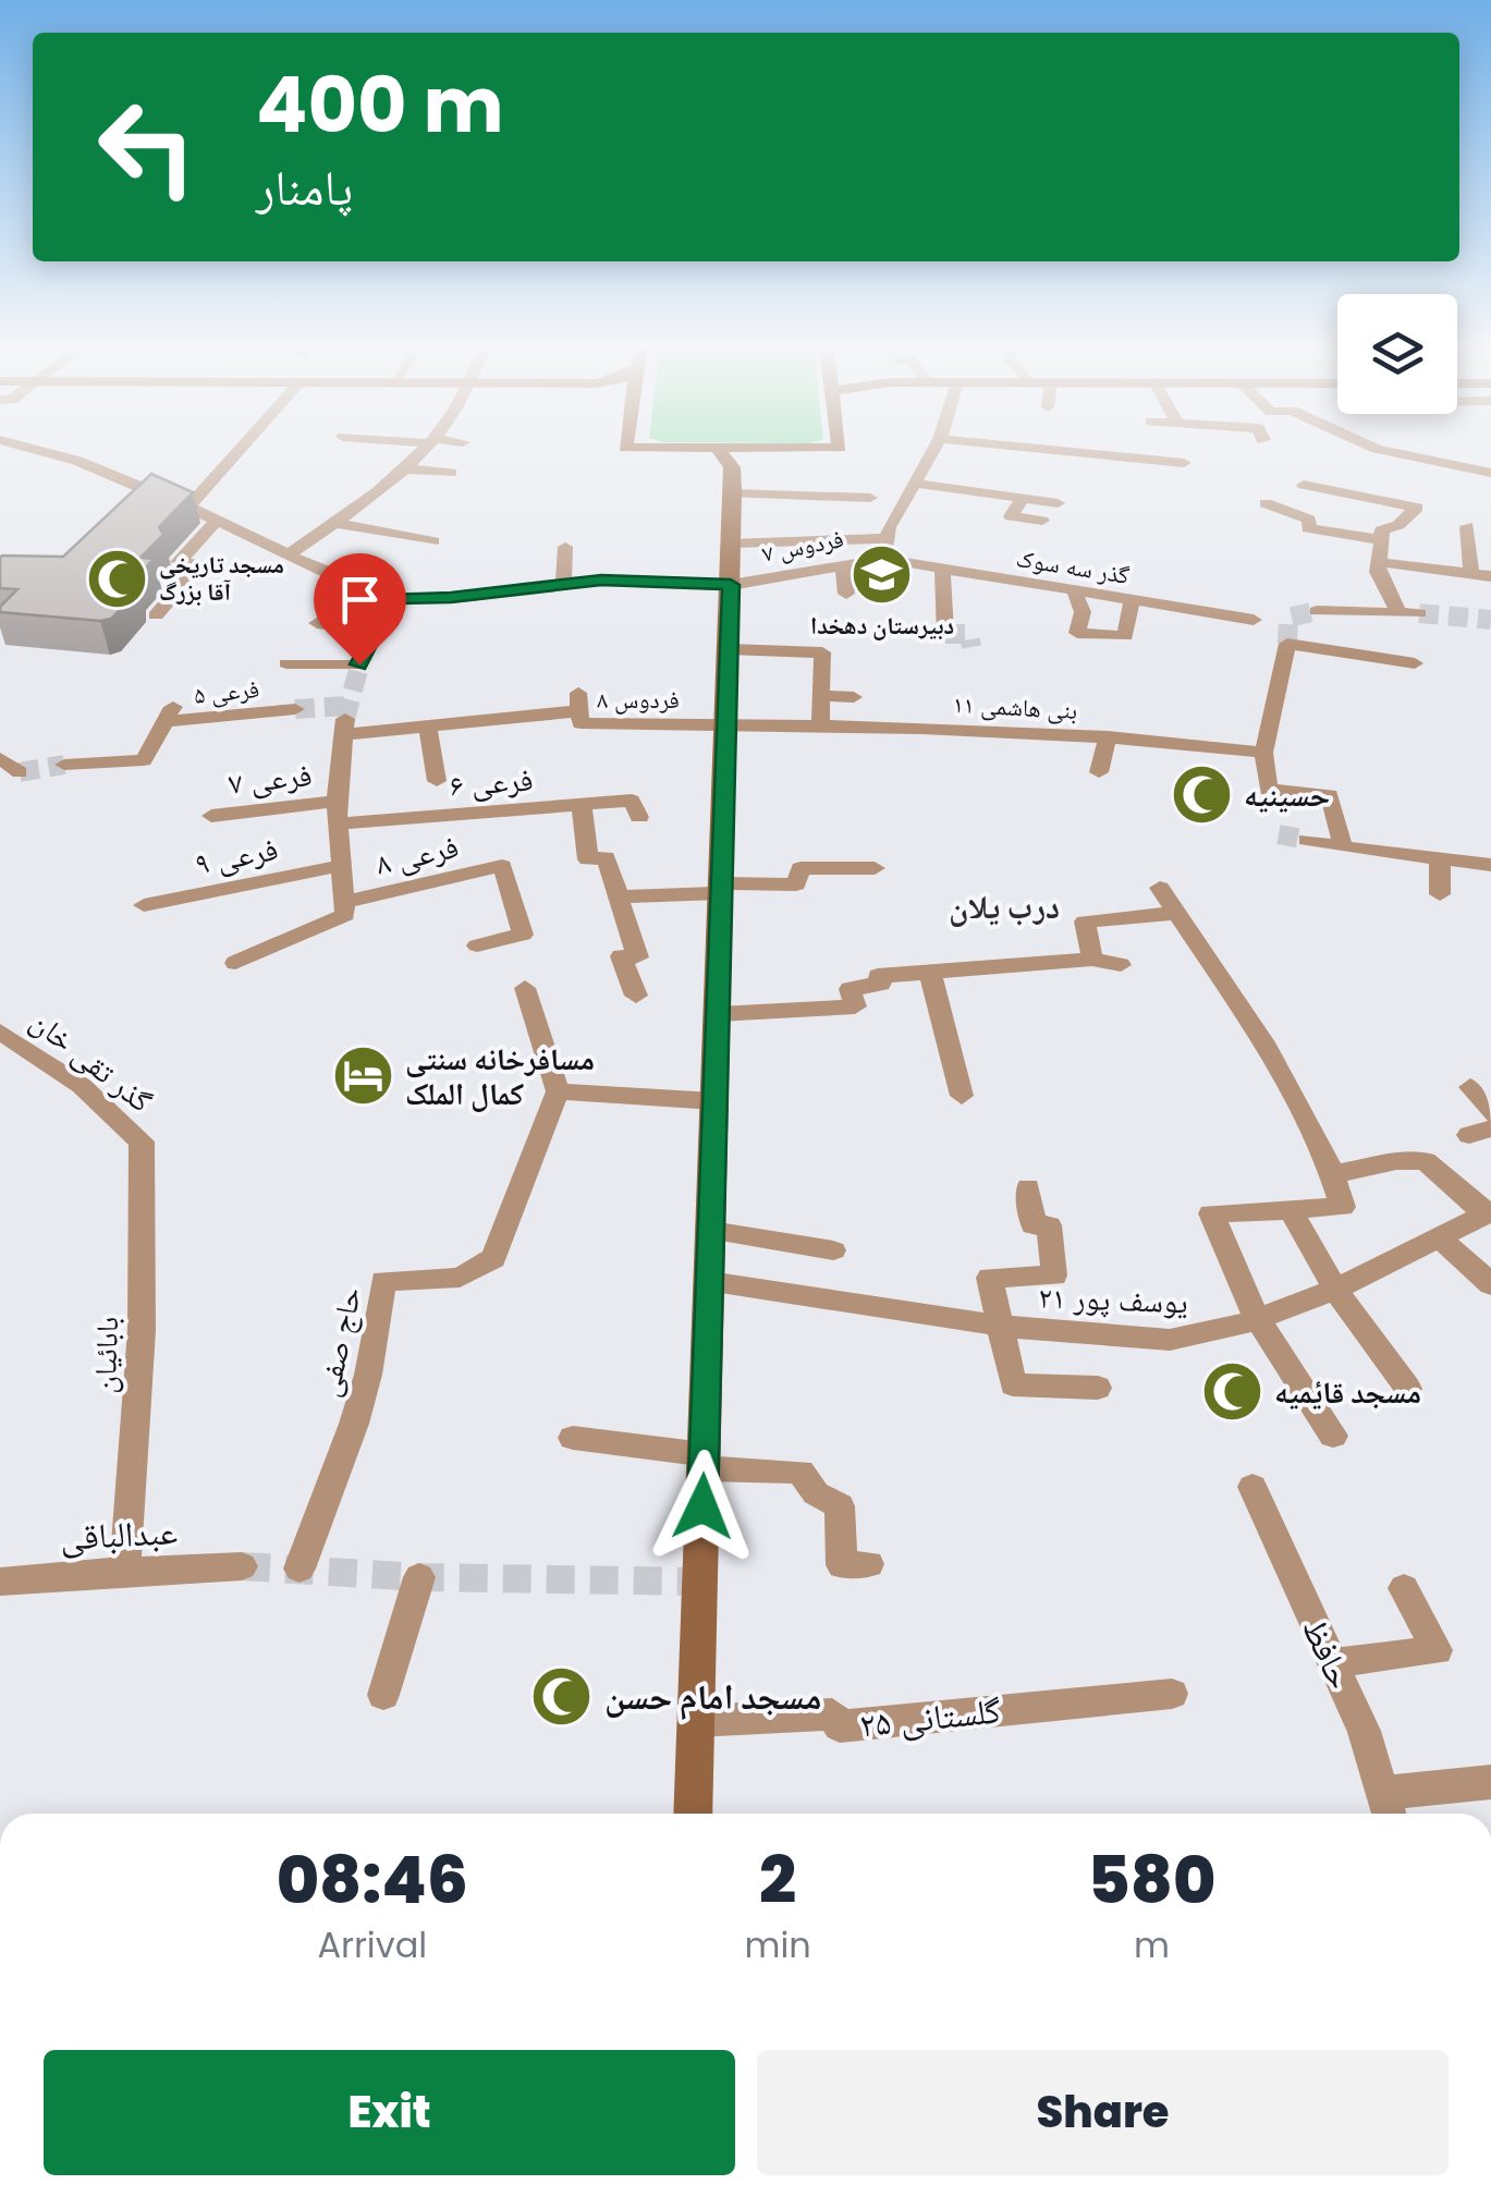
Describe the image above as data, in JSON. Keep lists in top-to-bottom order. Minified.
{"streets":{"street":["فردوس ۷","گذر سه سوک","فرعی ۵","فردوس ۸","بنی هاشمی ۱۱","فرعی ۷","فرعی ۶","فرعی ۸","فرعی ۹","گذر تقی خان","یوسف پور ۲۱","حاج صفی","بابائیان","عبدالباقی","حافظ","گلستانی ۲۵"]},"crossings":[["فردوس ۷","گذر سه سوک"],["فردوس ۸","بنی هاشمی ۱۱"],["فرعی ۷","فرعی ۶"],["گذر تقی خان","بابائیان"],["بابائیان","عبدالباقی"]],"districts":["درب یلان"],"places":{"school or university":["دبیرستان دهخدا"],"mosque":["مسجد تاریخی آقا بزرگ","حسینیه","مسجد قایٔمیه","مسجد امام حسن"],"hotel":["مسافرخانه سنتی کمال الملک"]},"page":{"turn":["400 m","پامنار"],"eta":["08:46","Arrival","2","min","580","m"],"buttons":["Exit","Share"]}}
